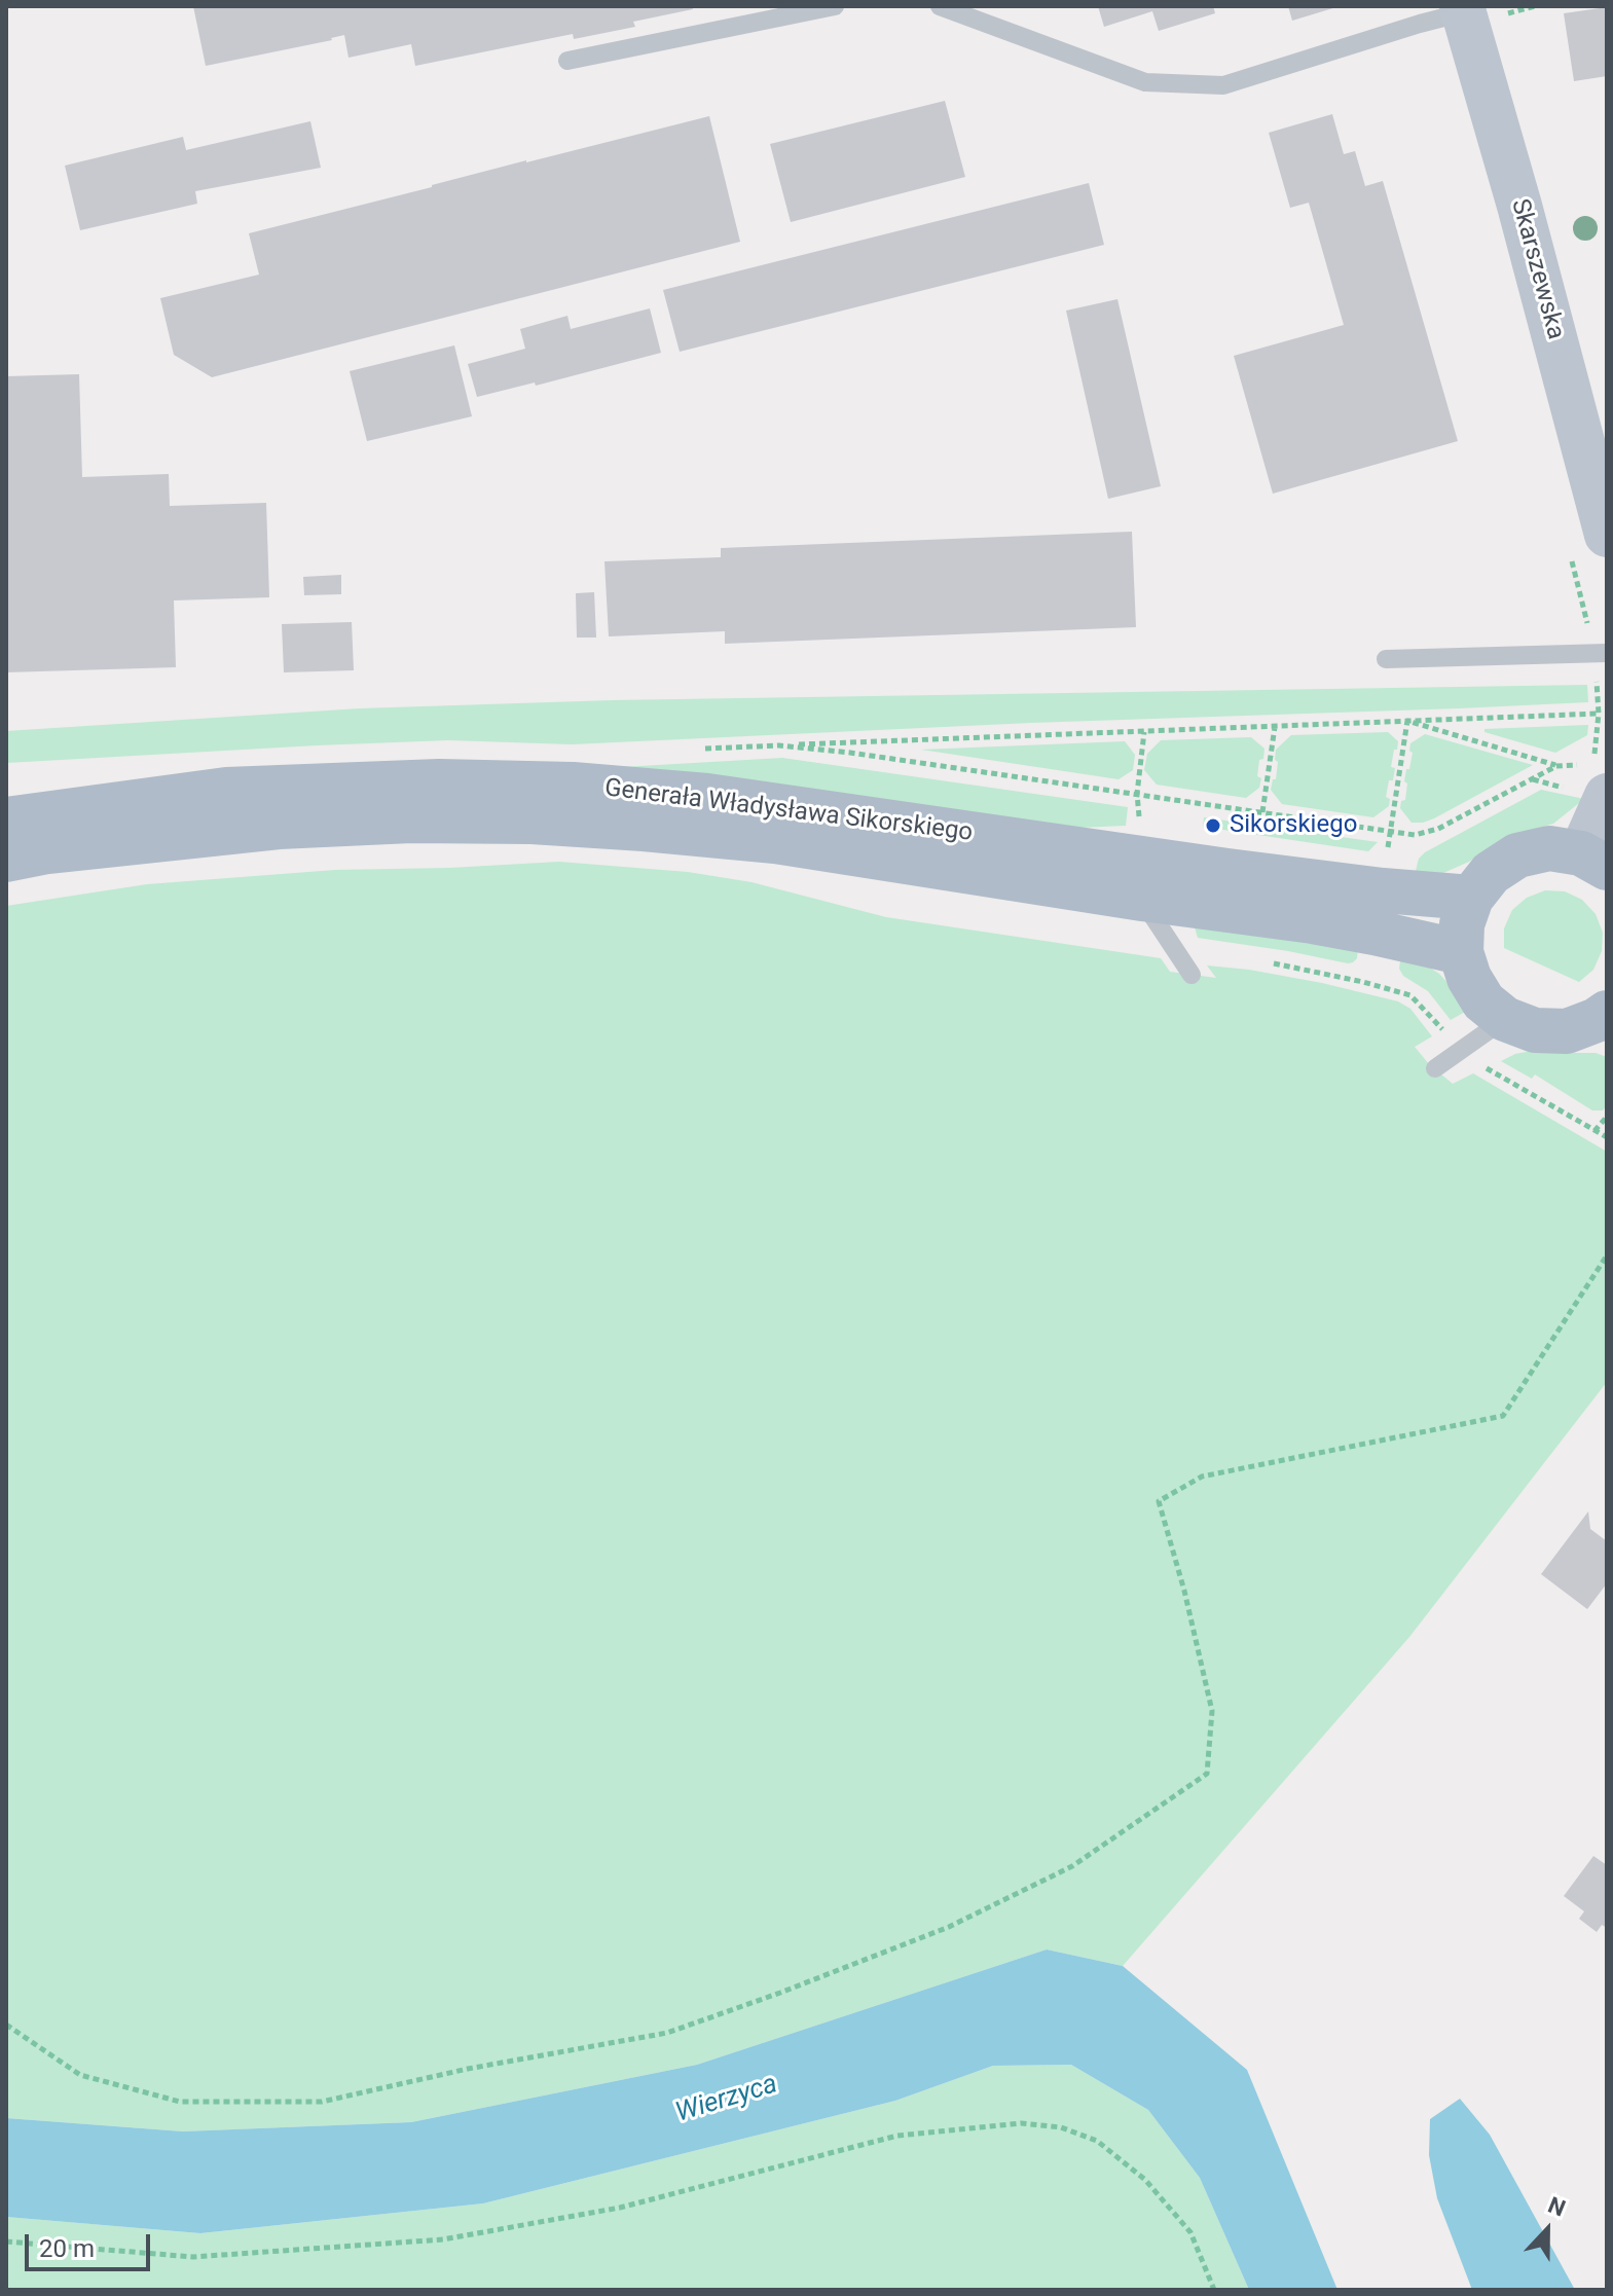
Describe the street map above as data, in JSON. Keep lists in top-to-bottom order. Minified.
{"streets":{"main road":["Skarszewska","Generała Władysława Sikorskiego"]},"water":["Wierzyca"],"places":["Sikorskiego"],"scale_bar":"20 m","north":"top"}
